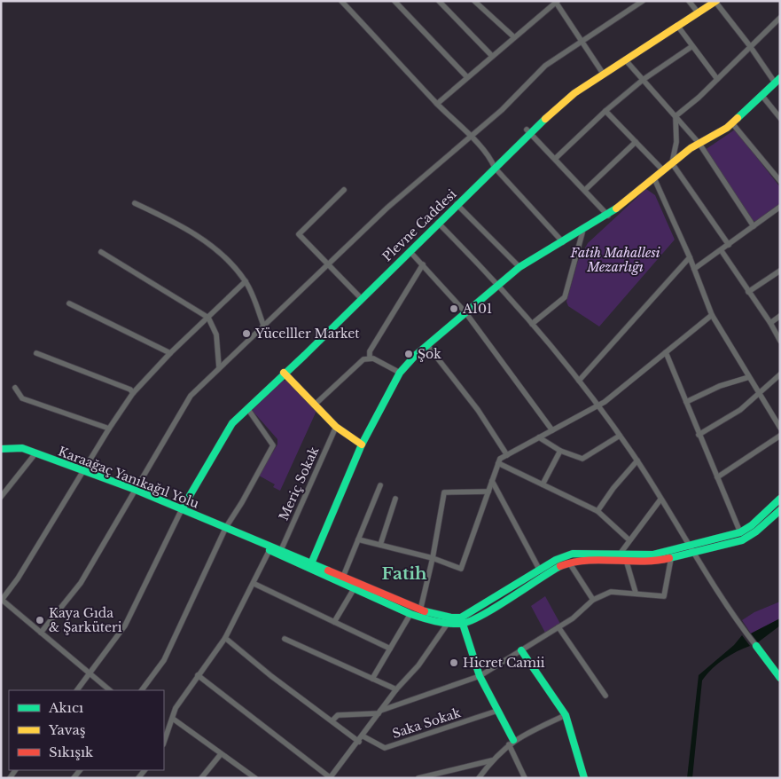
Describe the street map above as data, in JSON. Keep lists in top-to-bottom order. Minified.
{"streets":{"street":["Plevne Caddesi","Karaağaç Yanıkağıl Yolu","Meriç Sokak","Saka Sokak"]},"crossings":[["Plevne Caddesi","Karaağaç Yanıkağıl Yolu"]],"districts":["Fatih"],"parks":["Fatih Mahallesi Mezarlığı"],"places":["A101","Yücelller Market","Şok","Kaya Gıda & Şarküteri","Hicret Camii"],"legend":["Akıcı","Yavaş","Sıkışık"]}
